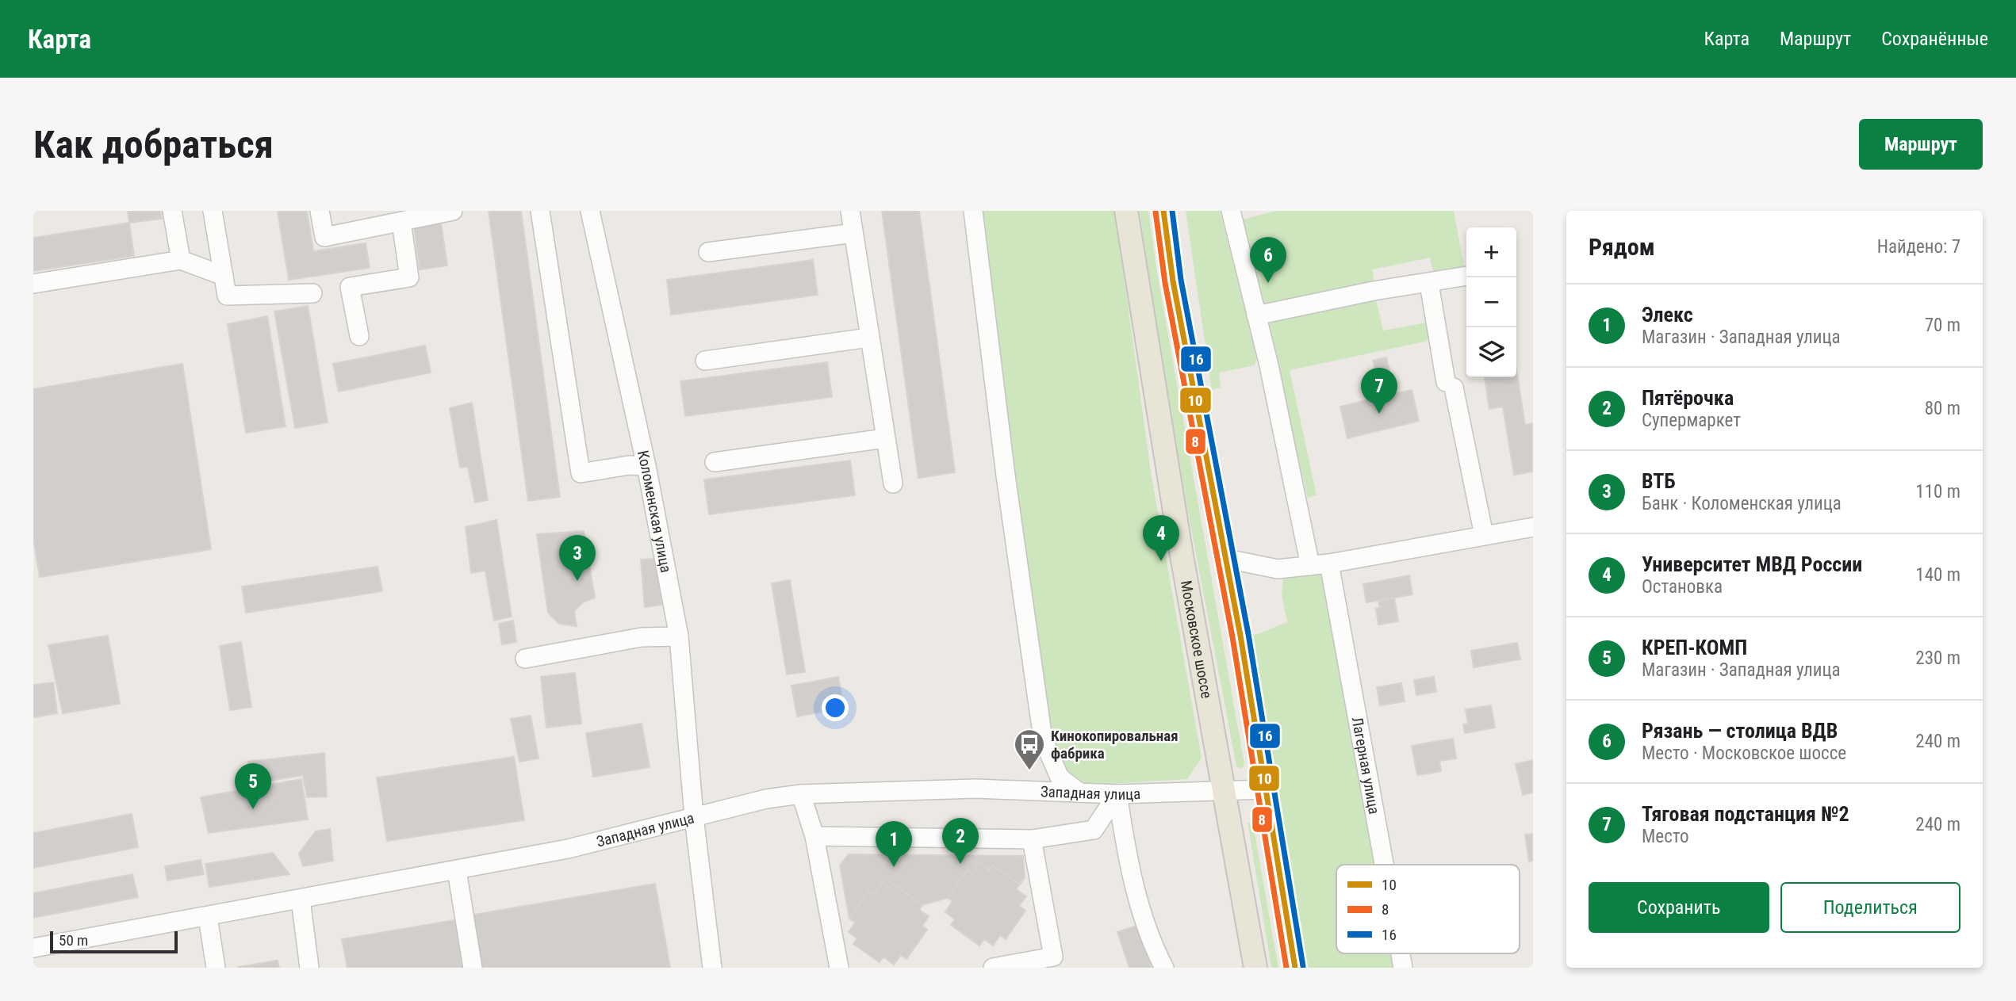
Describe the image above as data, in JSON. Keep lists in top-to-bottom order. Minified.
{"streets":{"main road":["Московское шоссе"],"street":["Коломенская улица","Лагерная улица","Западная улица"]},"crossings":[["Коломенская улица","Западная улица"],["Московское шоссе","Западная улица"]],"places":{"bus stop":["Кинокопировальная фабрика"]},"lines":["transit line 10","transit line 16","transit line 8"],"legend":["10","8","16"],"scale_bar":"50 m","page":{"header":"Карта","nav":["Карта","Маршрут","Сохранённые"],"buttons":["Маршрут",["Сохранить","Поделиться"]],"title":"Как добраться","heading":["Рядом","Найдено: 7"],"map_buttons":["+","−"],"pins":["6","7","4","3","5","2","1"],"list":[{"mark":"1","name":"Элекс","note":"Магазин · Западная улица","value":"70 m"},{"mark":"2","name":"Пятёрочка","note":"Супермаркет","value":"80 m"},{"mark":"3","name":"ВТБ","note":"Банк · Коломенская улица","value":"110 m"},{"mark":"4","name":"Университет МВД России","note":"Остановка","value":"140 m"},{"mark":"5","name":"КРЕП-КОМП","note":"Магазин · Западная улица","value":"230 m"},{"mark":"6","name":"Рязань — столица ВДВ","note":"Место · Московское шоссе","value":"240 m"},{"mark":"7","name":"Тяговая подстанция №2","note":"Место","value":"240 m"}],"scale":"50 m"}}
